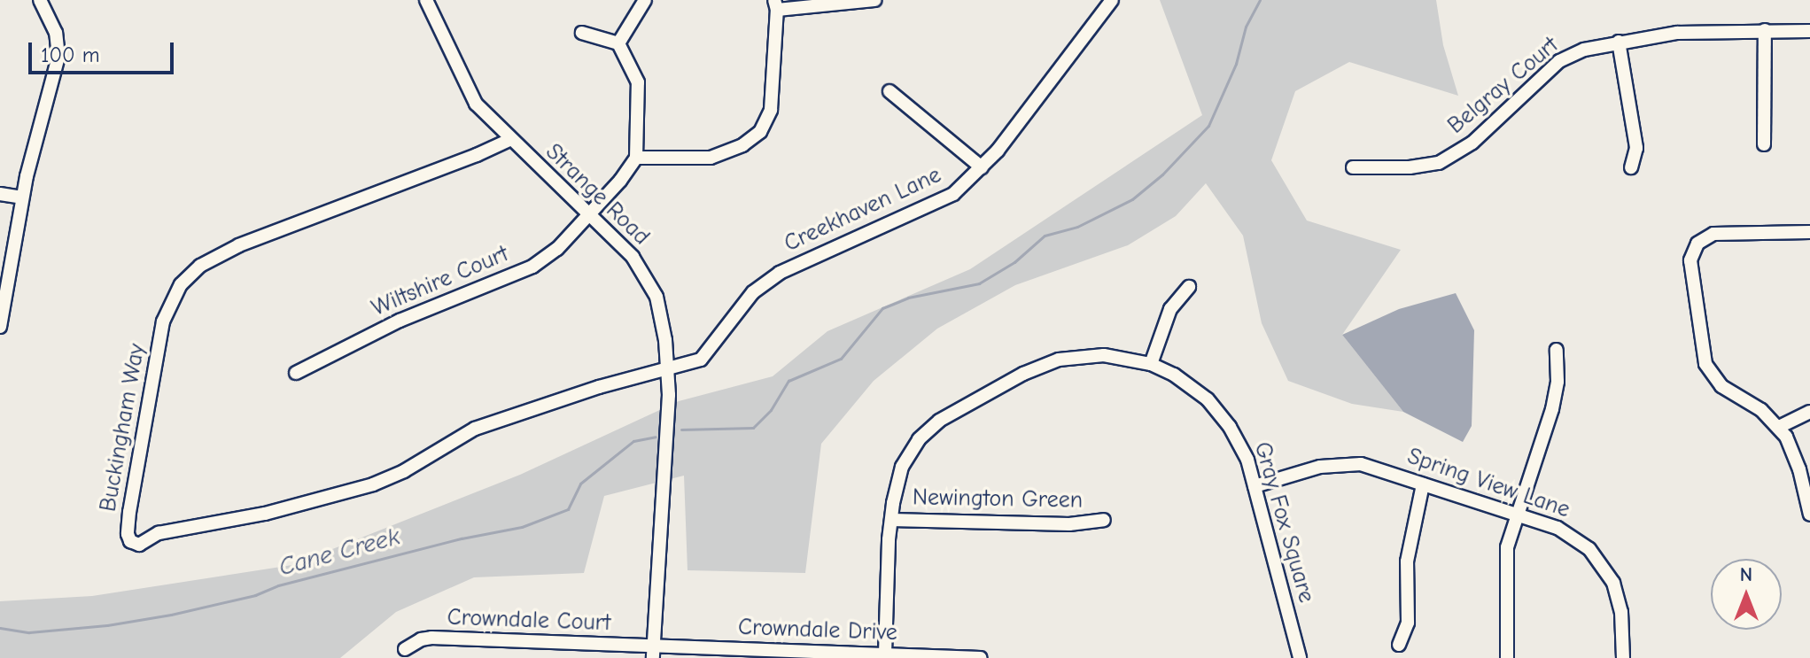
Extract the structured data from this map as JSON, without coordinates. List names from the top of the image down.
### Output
{
  "streets": {
    "street": [
      "Belgray Court",
      "Strange Road",
      "Creekhaven Lane",
      "Wiltshire Court",
      "Buckingham Way",
      "Spring View Lane",
      "Newington Green",
      "Gray Fox Square",
      "Crowndale Court",
      "Crowndale Drive"
    ]
  },
  "crossings": [
    ["Strange Road", "Creekhaven Lane"],
    ["Strange Road", "Wiltshire Court"],
    ["Strange Road", "Buckingham Way"],
    ["Strange Road", "Crowndale Court"],
    ["Strange Road", "Crowndale Drive"],
    ["Creekhaven Lane", "Buckingham Way"],
    ["Spring View Lane", "Gray Fox Square"],
    ["Newington Green", "Gray Fox Square"],
    ["Gray Fox Square", "Crowndale Drive"],
    ["Crowndale Court", "Crowndale Drive"]
  ],
  "water": ["Cane Creek"],
  "scale_bar": "100 m",
  "north": "top"
}
